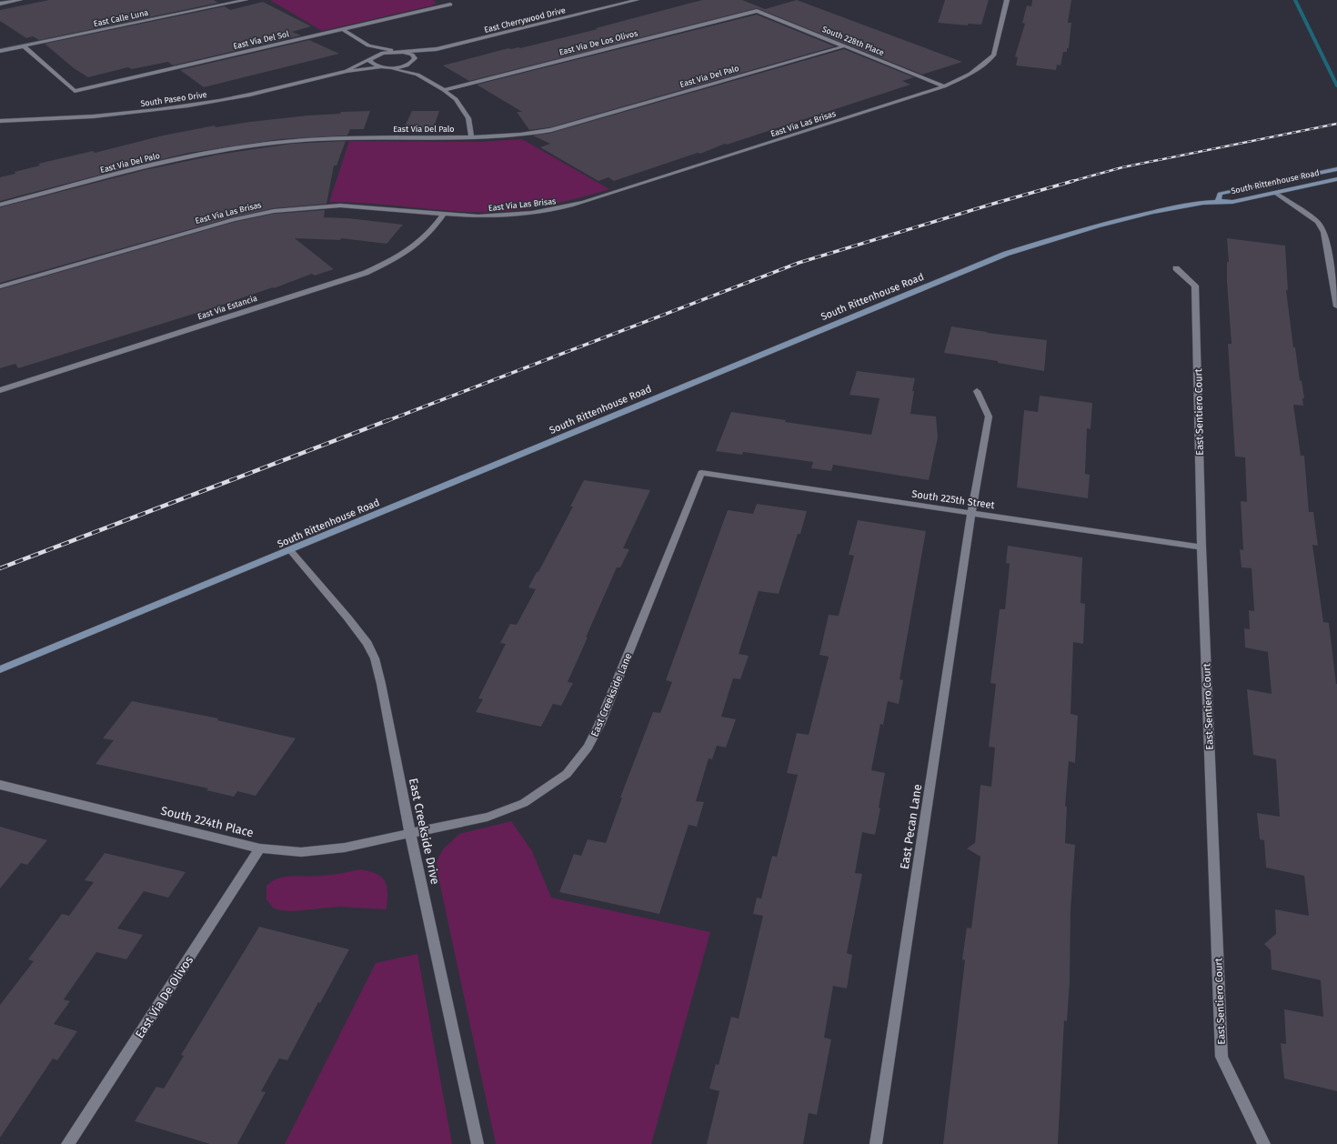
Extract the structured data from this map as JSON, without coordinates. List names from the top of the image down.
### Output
{
  "streets": {
    "main road": ["South Rittenhouse Road"],
    "street": [
      "East Calle Luna",
      "East Cherrywood Drive",
      "East Via Del Sol",
      "South 228th Place",
      "East Via De Los Olivos",
      "East Via Del Palo",
      "South Paseo Drive",
      "East Via Las Brisas",
      "East Via Estancia",
      "East Sentiero Court",
      "South 225th Street",
      "East Creekside Lane",
      "South 224th Place",
      "East Pecan Lane",
      "East Creekside Drive",
      "East Via De Olivos"
    ]
  },
  "crossings": [
    ["East Calle Luna", "East Via Del Sol"],
    ["South 228th Place", "East Via De Los Olivos"],
    ["South 228th Place", "East Via Del Palo"],
    ["South 228th Place", "East Via Las Brisas"],
    ["East Via Las Brisas", "East Via Estancia"],
    ["South Rittenhouse Road", "East Creekside Drive"],
    ["East Sentiero Court", "South 225th Street"],
    ["South 225th Street", "East Creekside Lane"],
    ["South 225th Street", "East Pecan Lane"],
    ["East Creekside Lane", "South 224th Place"],
    ["East Creekside Lane", "East Creekside Drive"],
    ["South 224th Place", "East Creekside Drive"],
    ["South 224th Place", "East Via De Olivos"]
  ]
}
